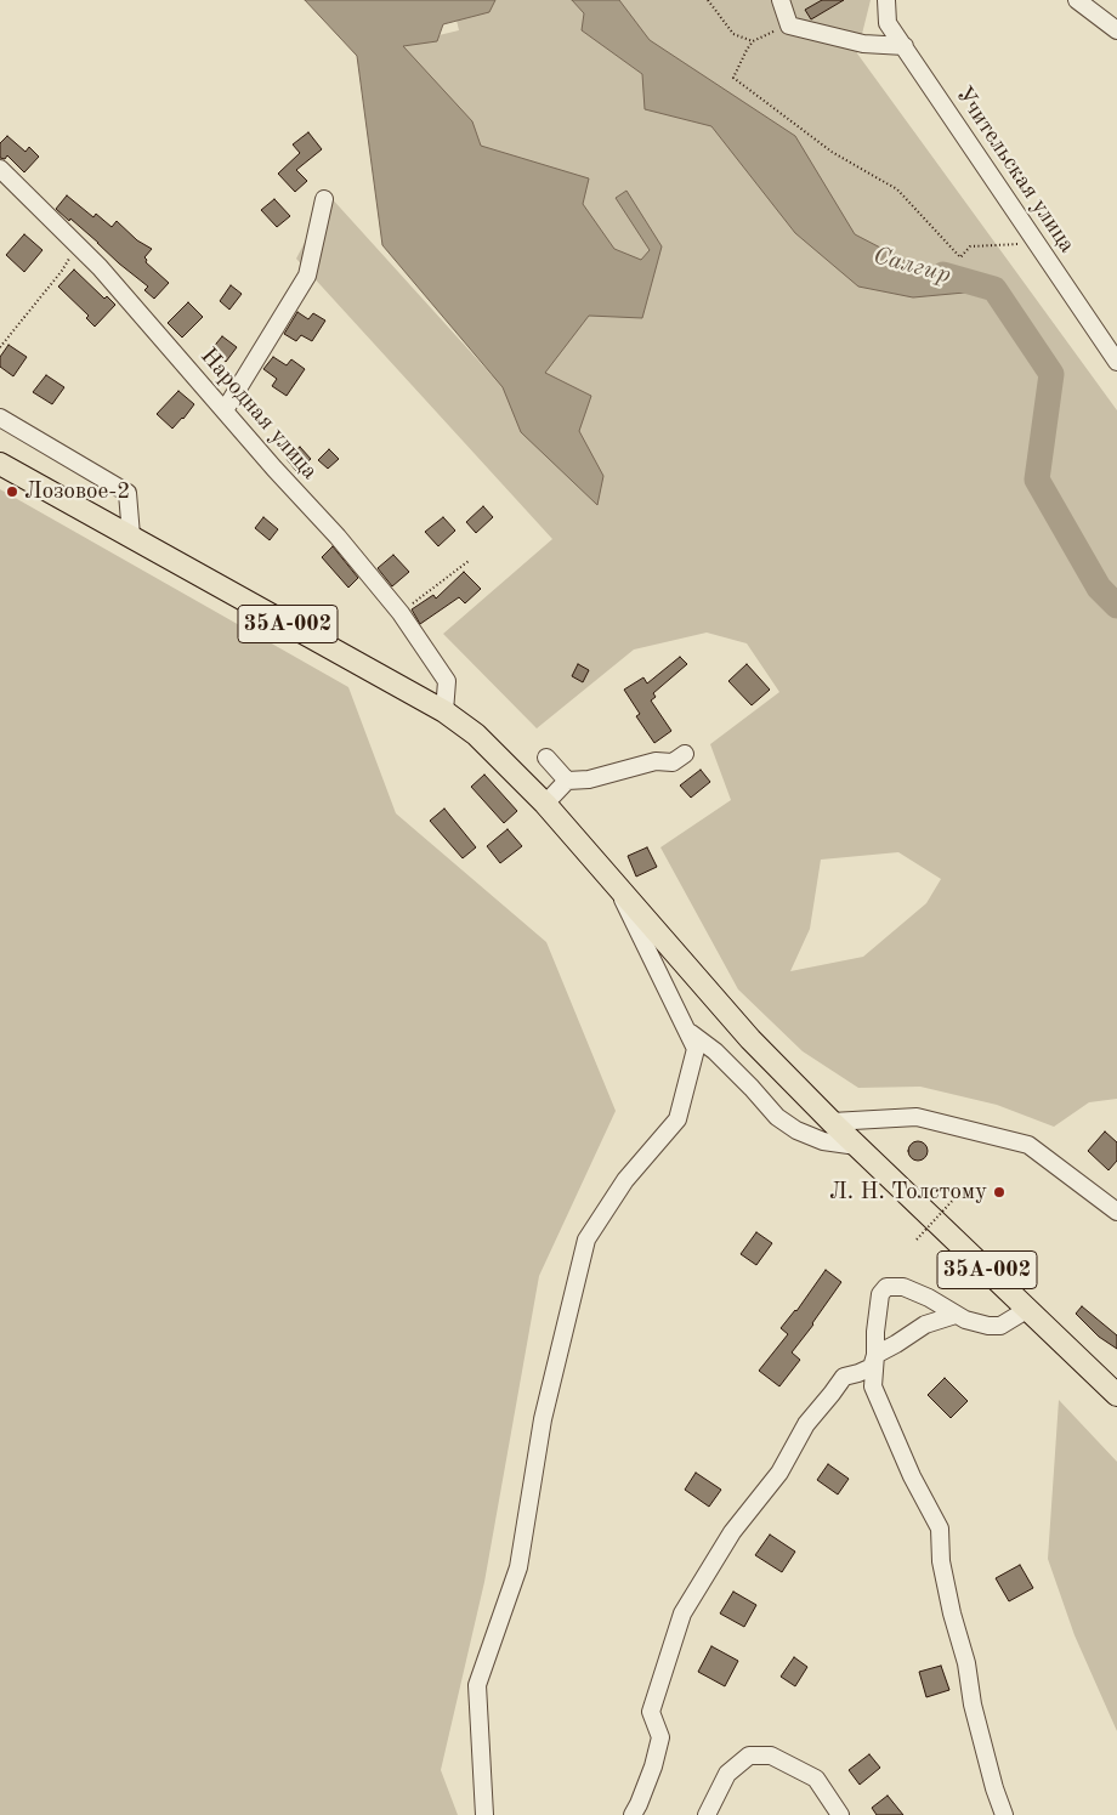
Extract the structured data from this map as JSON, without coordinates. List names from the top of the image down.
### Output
{
  "streets": {
    "main road": ["35А-002"],
    "street": ["Учительская улица", "Народная улица"]
  },
  "crossings": [
    ["Народная улица", "35А-002"]
  ],
  "water": ["Салгир"],
  "places": ["Лозовое-2", "Л. Н. Толстому"]
}
